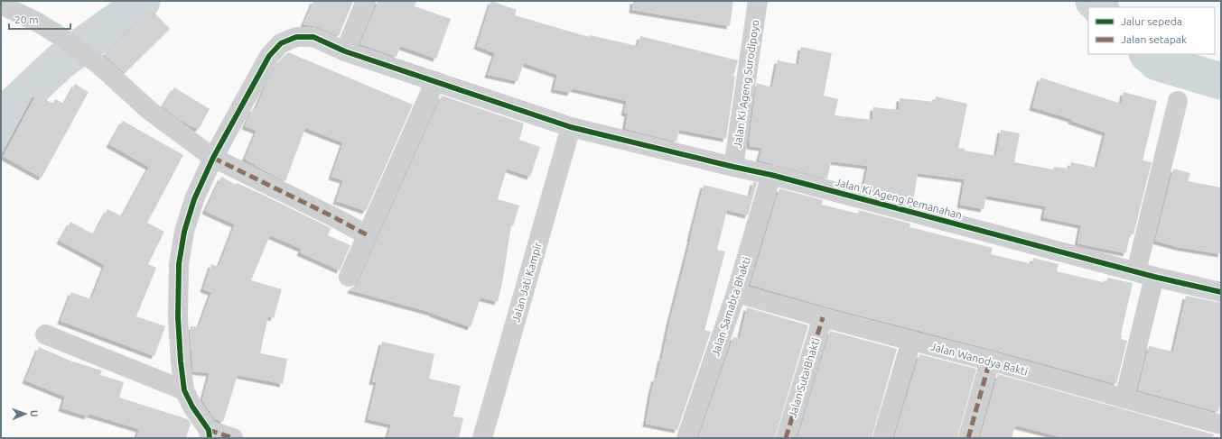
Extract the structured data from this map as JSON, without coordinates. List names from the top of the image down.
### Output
{
  "streets": {
    "street": [
      "Jalan Ki Ageng Surodipoyo",
      "Jalan Ki Ageng Pemanahan",
      "Jalan Jati Kampir",
      "Jalan Samabta Bhakti",
      "Jalan Wanodya Bakti",
      "Jalan Suta Bhakti"
    ]
  },
  "crossings": [
    ["Jalan Ki Ageng Surodipoyo", "Jalan Ki Ageng Pemanahan"],
    ["Jalan Ki Ageng Pemanahan", "Jalan Jati Kampir"],
    ["Jalan Ki Ageng Pemanahan", "Jalan Samabta Bhakti"],
    ["Jalan Samabta Bhakti", "Jalan Wanodya Bakti"],
    ["Jalan Wanodya Bakti", "Jalan Suta Bhakti"]
  ],
  "legend": ["Jalur sepeda", "Jalan setapak"],
  "scale_bar": "20 m",
  "north": "right"
}
